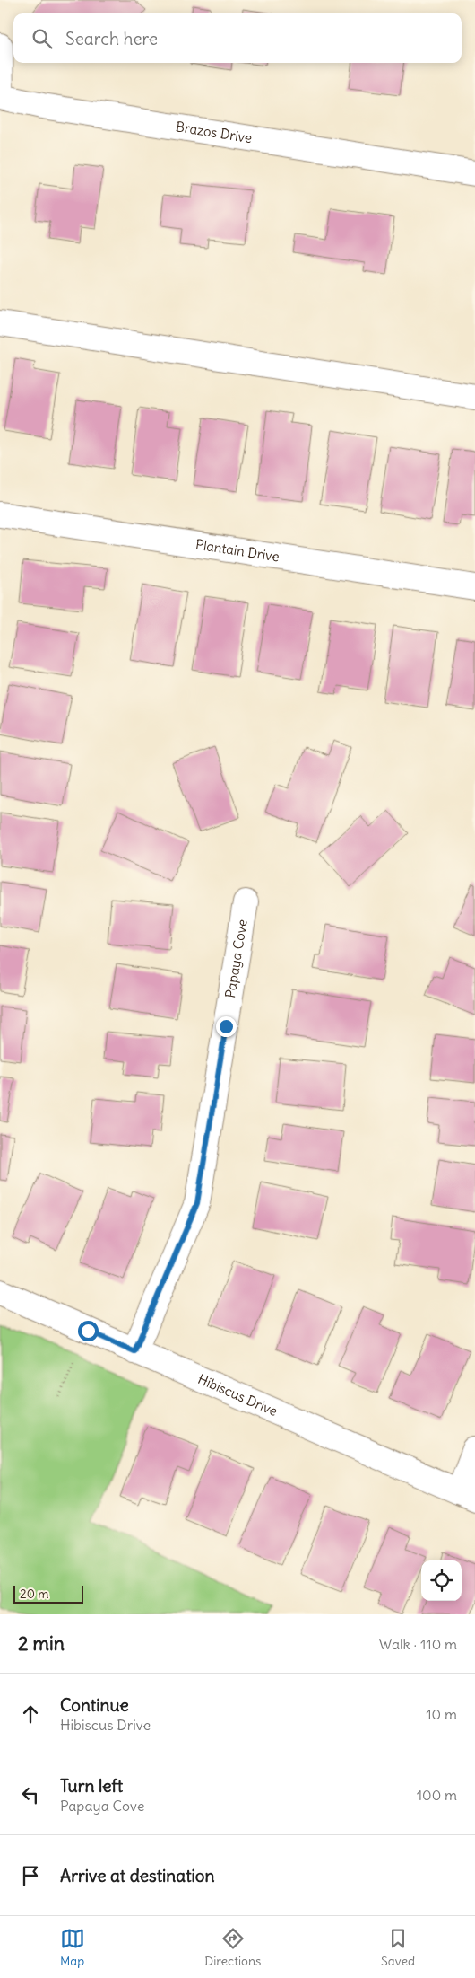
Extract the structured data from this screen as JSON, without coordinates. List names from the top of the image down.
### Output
{
  "streets": {
    "street": [
      "Brazos Drive",
      "Plantain Drive",
      "Papaya Cove",
      "Hibiscus Drive"
    ]
  },
  "crossings": [
    ["Papaya Cove", "Hibiscus Drive"]
  ],
  "scale_bar": "20 m",
  "page": {
    "search": "Search here",
    "scale": "20 m",
    "heading": ["2 min", "Walk · 110 m"],
    "list": [
      ["Continue", "Hibiscus Drive", "10 m"],
      ["Turn left", "Papaya Cove", "100 m"],
      "Arrive at destination"
    ],
    "nav": ["Map", "Directions", "Saved"]
  }
}
